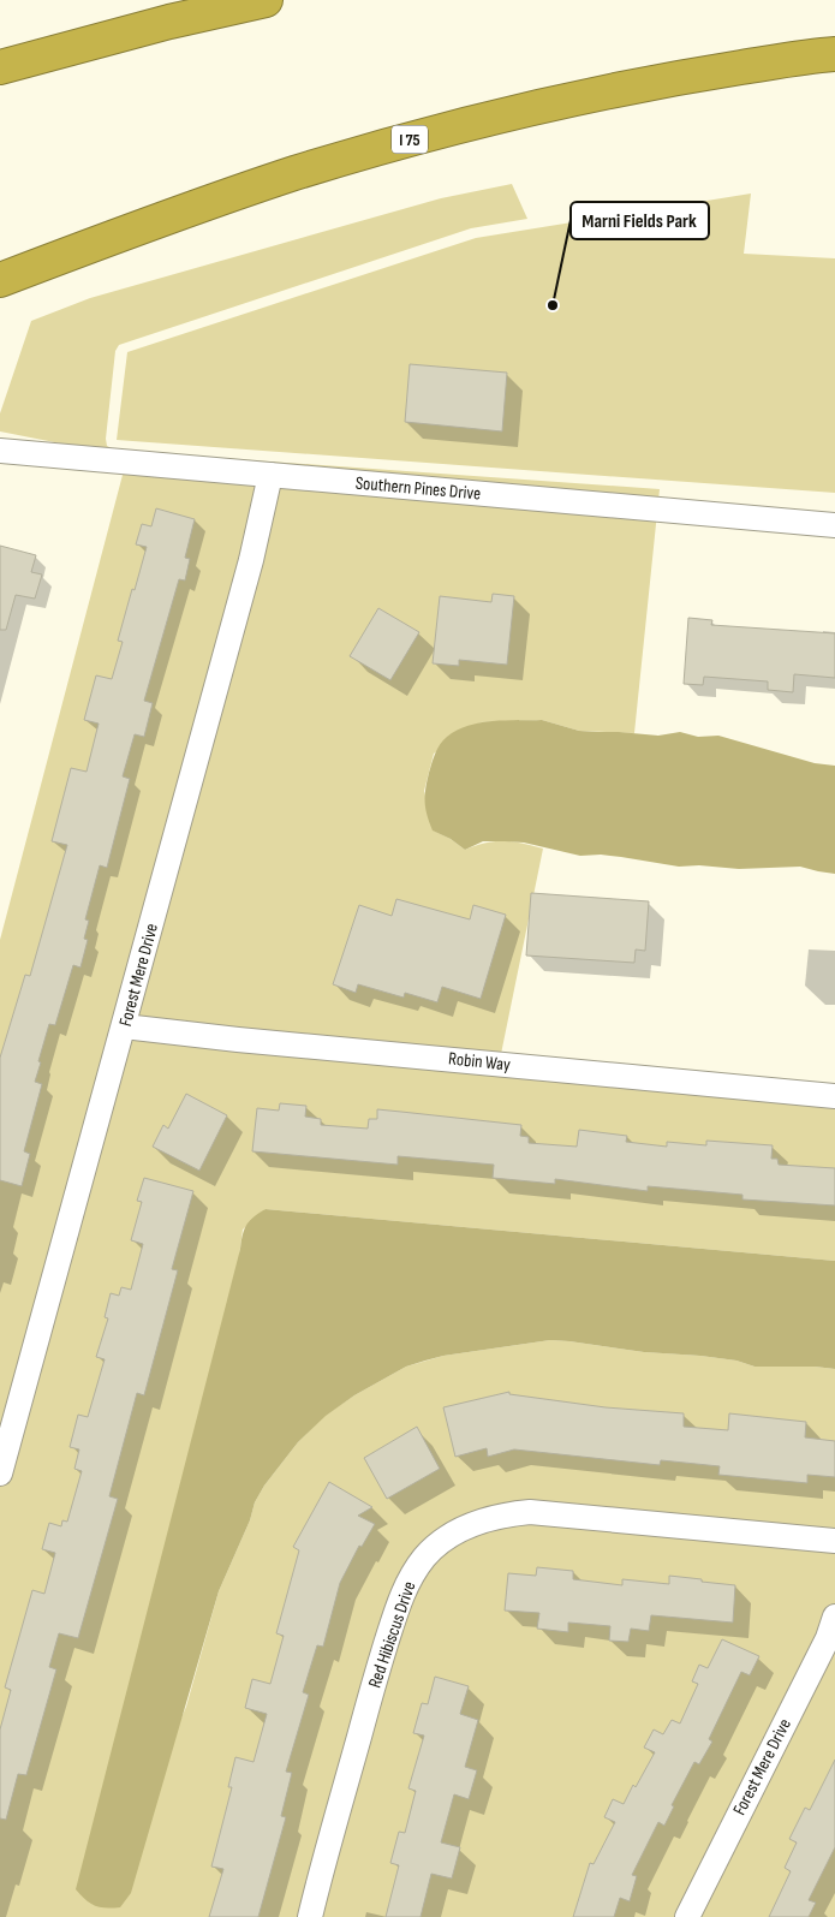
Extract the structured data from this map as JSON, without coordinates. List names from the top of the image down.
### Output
{
  "streets": {
    "highway": ["I 75"],
    "street": [
      "Southern Pines Drive",
      "Forest Mere Drive",
      "Robin Way",
      "Red Hibiscus Drive"
    ]
  },
  "crossings": [
    ["Southern Pines Drive", "Forest Mere Drive"],
    ["Forest Mere Drive", "Robin Way"]
  ],
  "places": ["Marni Fields Park"]
}
